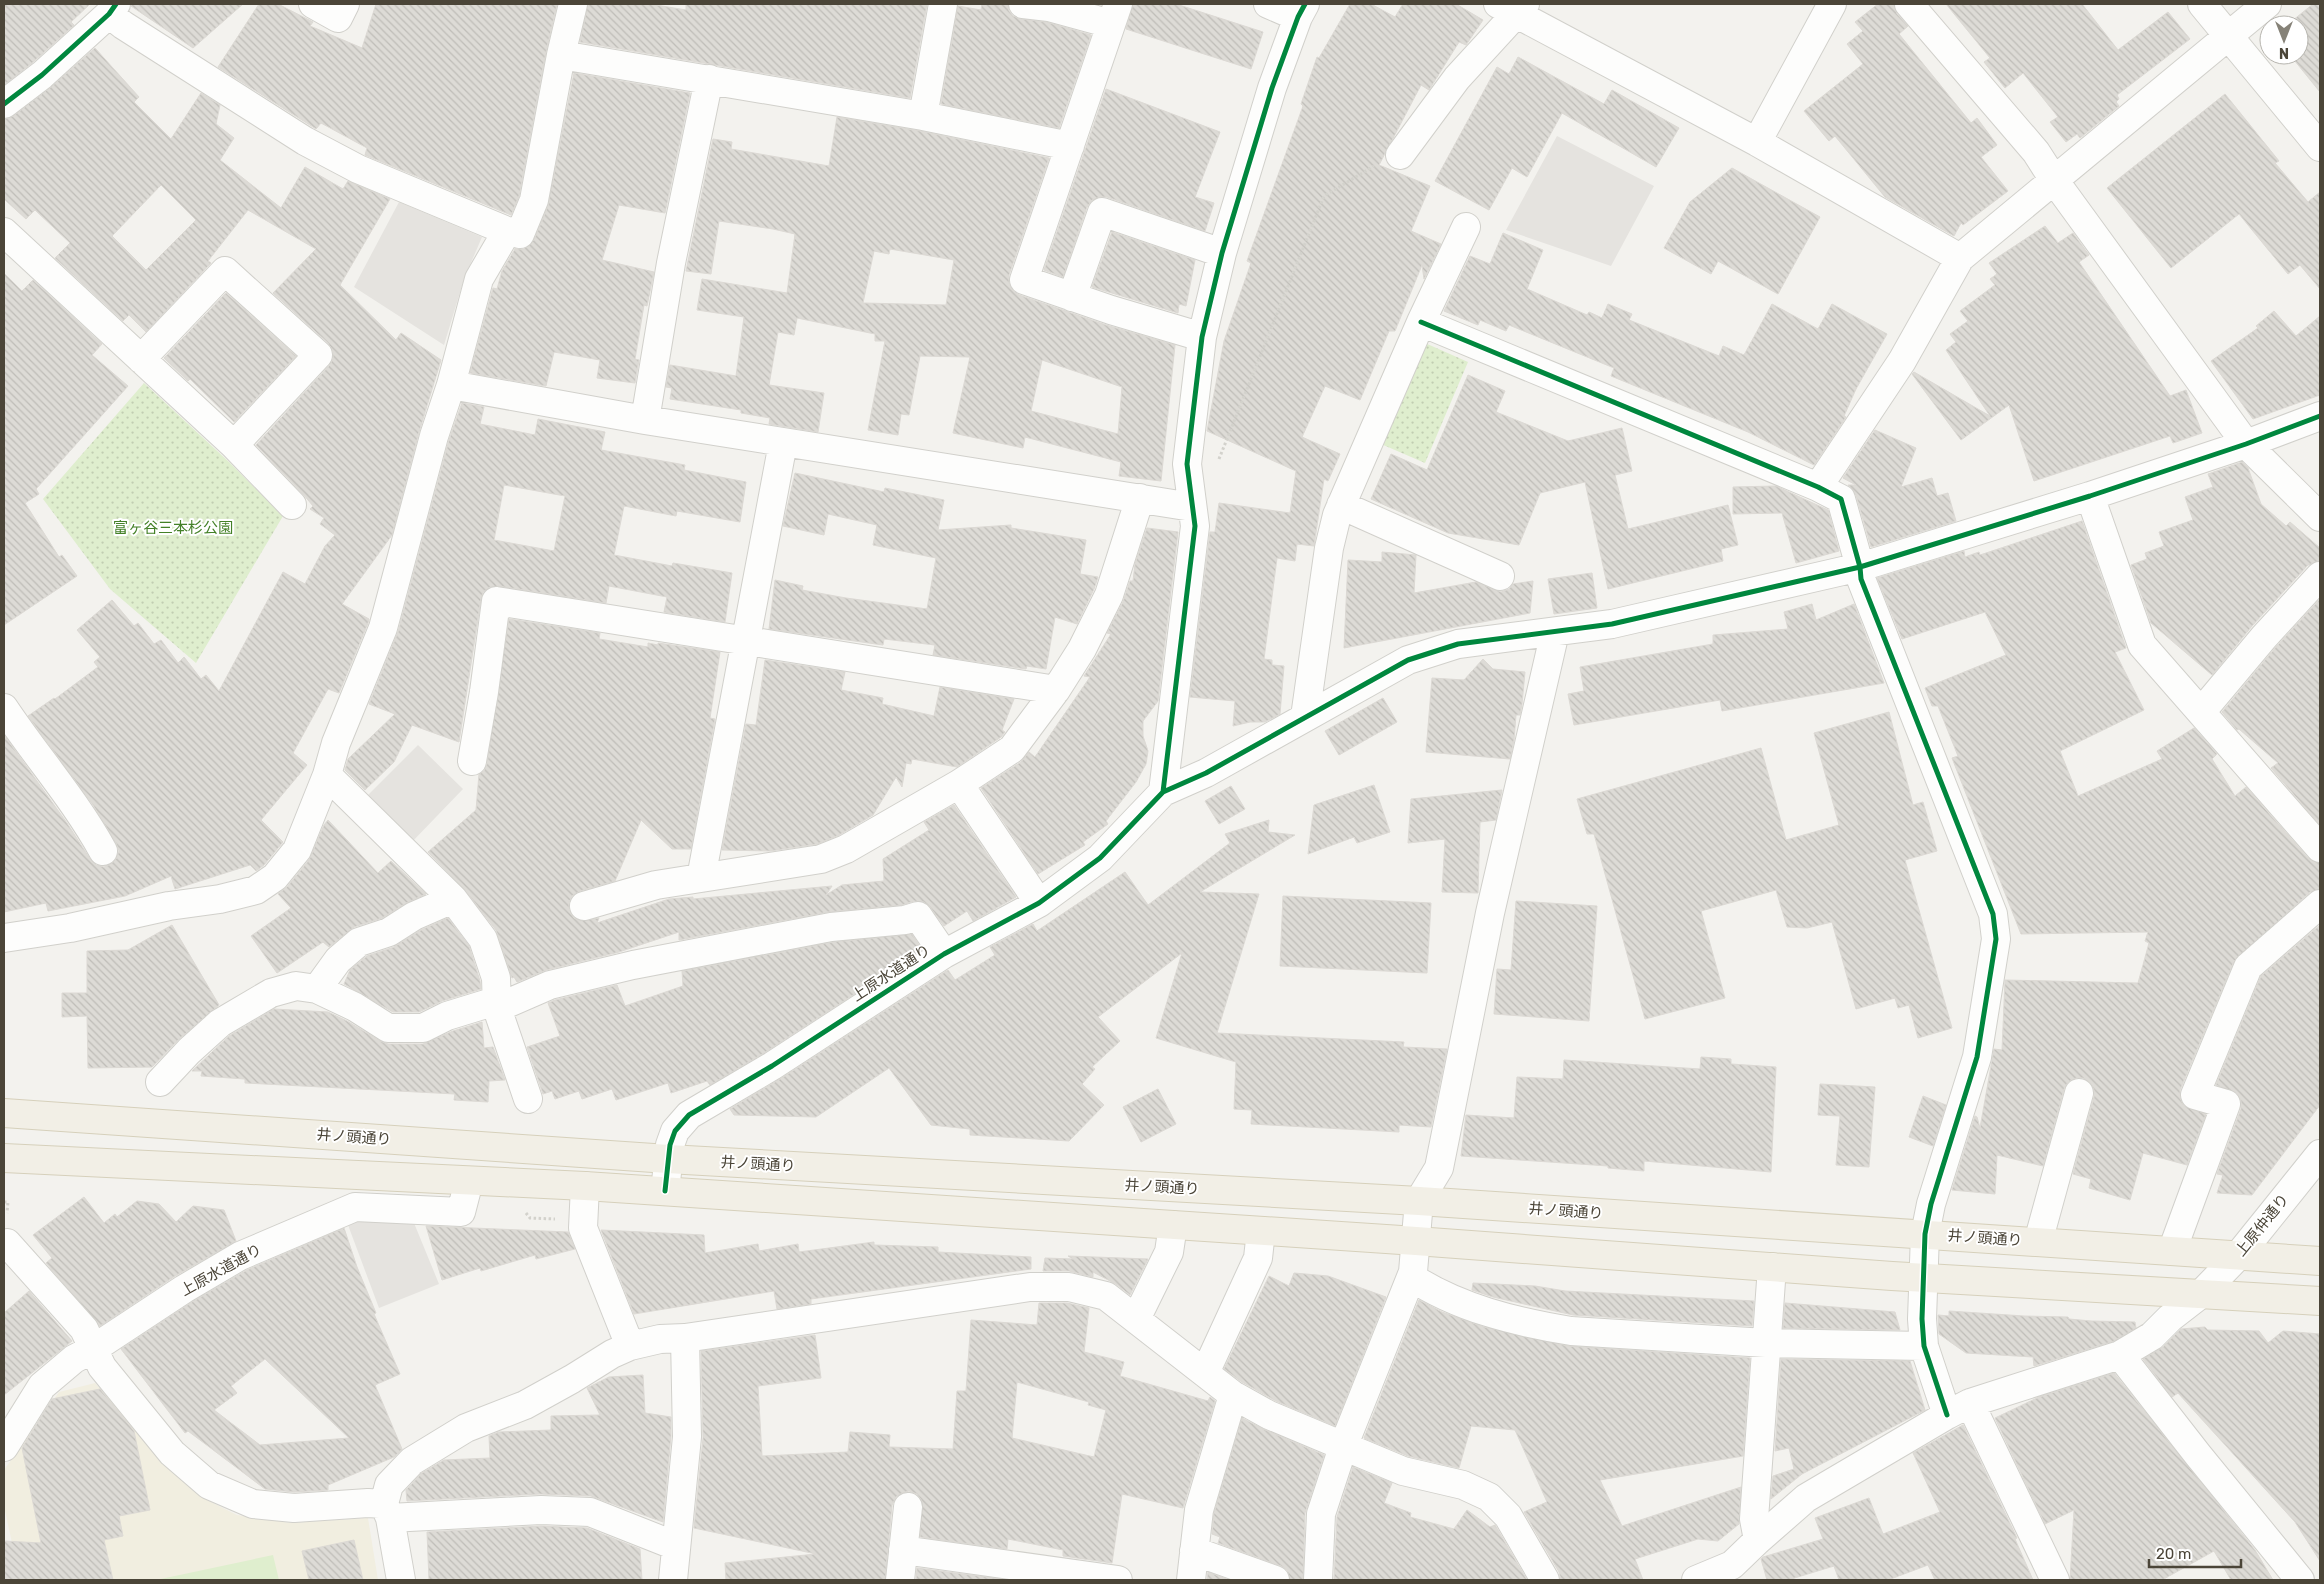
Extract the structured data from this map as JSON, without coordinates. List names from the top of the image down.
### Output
{
  "streets": {
    "main road": ["井ノ頭通り"],
    "street": ["上原水道通り", "上原仲通り"]
  },
  "crossings": [
    ["上原水道通り", "井ノ頭通り"],
    ["井ノ頭通り", "上原仲通り"]
  ],
  "parks": ["富ヶ谷三本杉公園"],
  "scale_bar": "20 m",
  "north": "bottom"
}
